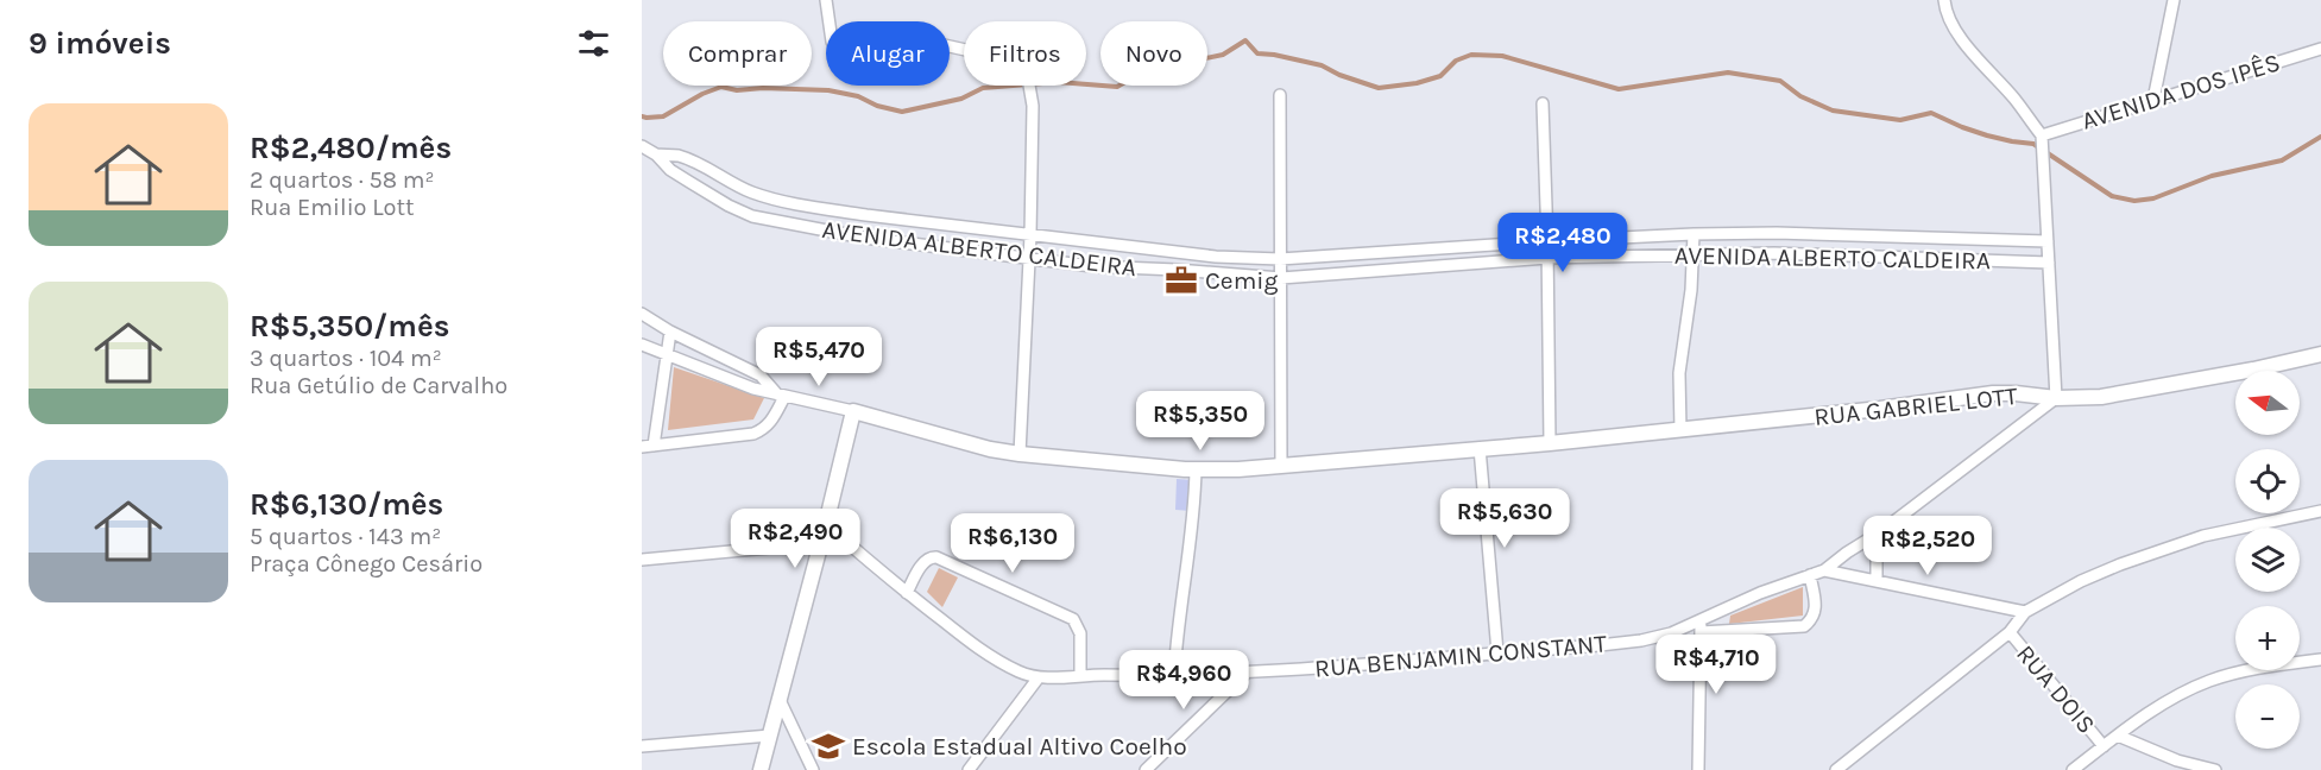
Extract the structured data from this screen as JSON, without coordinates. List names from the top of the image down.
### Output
{
  "streets": {
    "street": [
      "AVENIDA DOS IPÊS",
      "AVENIDA ALBERTO CALDEIRA",
      "RUA GABRIEL LOTT",
      "RUA BENJAMIN CONSTANT",
      "RUA DOIS"
    ]
  },
  "crossings": [
    ["RUA GABRIEL LOTT", "RUA BENJAMIN CONSTANT"]
  ],
  "places": {
    "office": ["Cemig"],
    "school or university": ["Escola Estadual Altivo Coelho"]
  },
  "north": "left",
  "page": {
    "heading": "9 imóveis",
    "chip": [
      "Comprar",
      "Alugar",
      "Filtros",
      "Novo"
    ],
    "list": [
      {
        "name": "R$2,480/mês",
        "note": "2 quartos · 58 m² · Rua Emilio Lott"
      },
      {
        "name": "R$5,350/mês",
        "note": "3 quartos · 104 m² · Rua Getúlio de Carvalho"
      },
      {
        "name": "R$6,130/mês",
        "note": "5 quartos · 143 m² · Praça Cônego Cesário"
      }
    ],
    "price": [
      "R$2,480",
      "R$5,470",
      "R$5,350",
      "R$5,630",
      "R$2,490",
      "R$6,130",
      "R$2,520",
      "R$4,710",
      "R$4,960"
    ],
    "map_buttons": ["+", "−"]
  }
}
